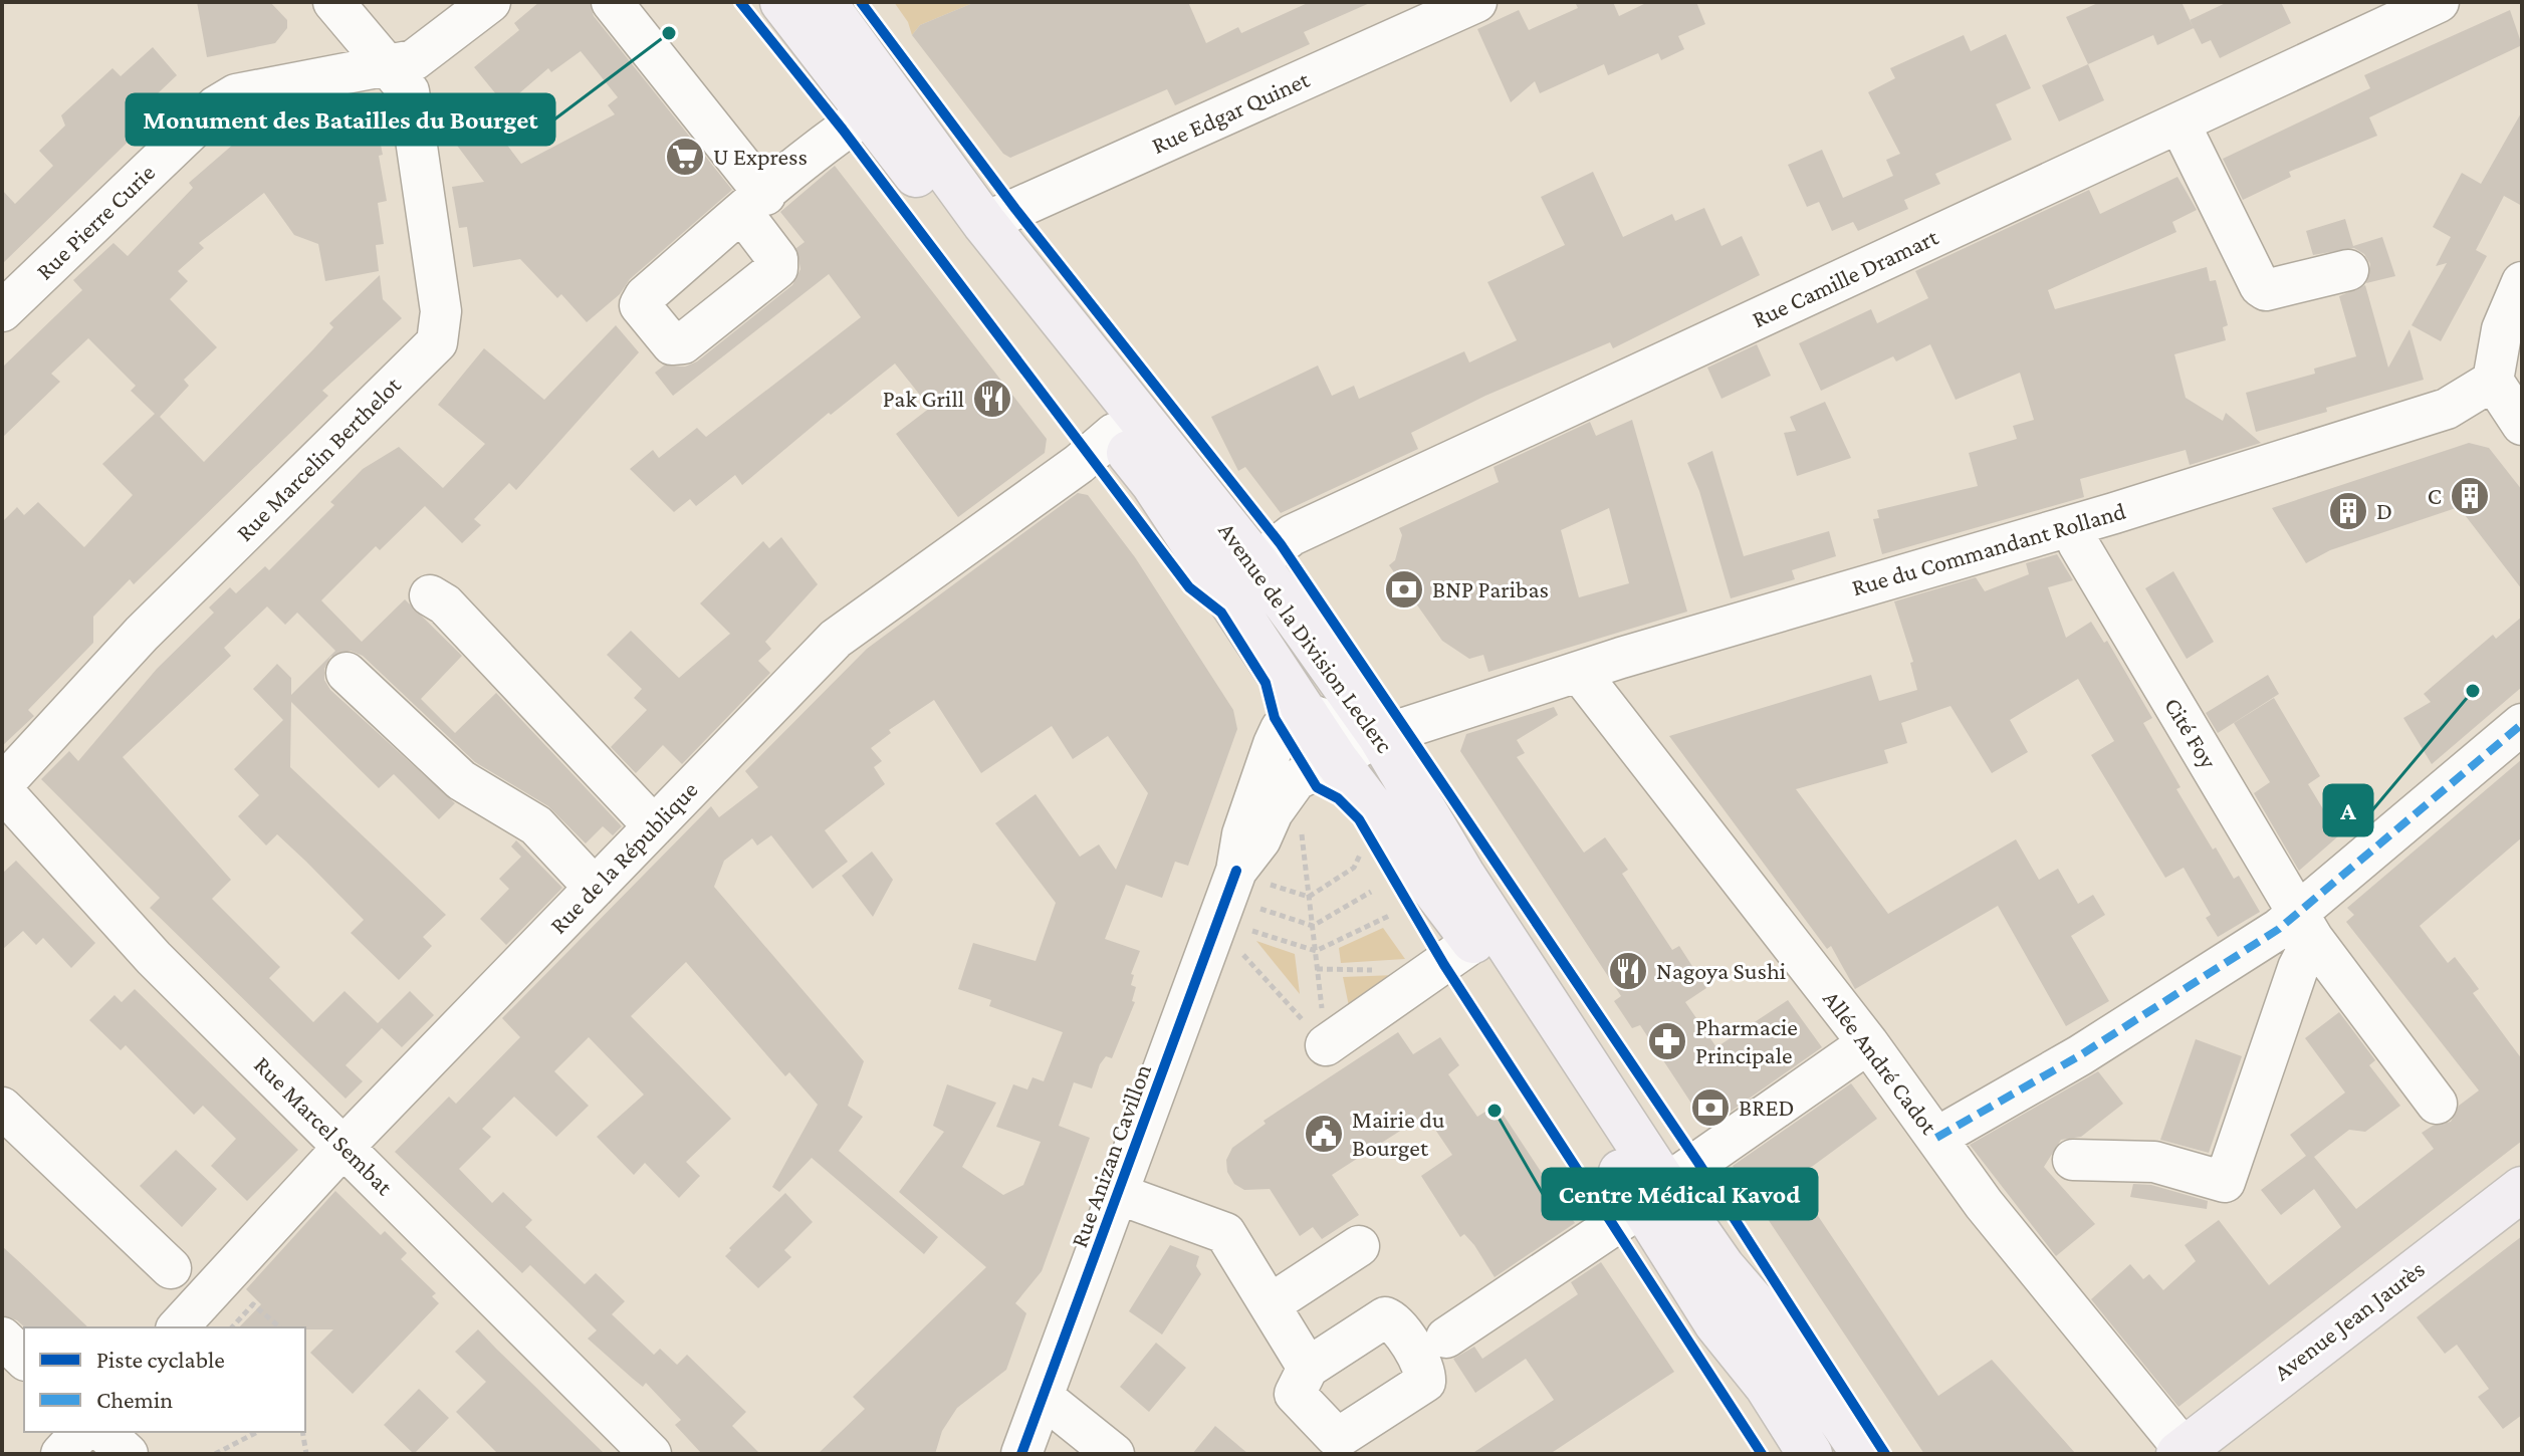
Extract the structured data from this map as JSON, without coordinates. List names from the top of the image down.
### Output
{
  "streets": {
    "main road": ["Avenue de la Division Leclerc", "Avenue Jean Jaurès"],
    "street": [
      "Rue Edgar Quinet",
      "Rue Pierre Curie",
      "Rue Camille Dramart",
      "Rue Marcelin Berthelot",
      "Rue du Commandant Rolland",
      "Cité Foy",
      "Rue de la République",
      "Allée André Cadot",
      "Rue Marcel Sembat",
      "Rue Anizan Cavillon"
    ]
  },
  "crossings": [
    ["Rue Edgar Quinet", "Avenue de la Division Leclerc"],
    ["Rue Pierre Curie", "Rue Marcelin Berthelot"],
    ["Rue Camille Dramart", "Avenue de la Division Leclerc"],
    ["Rue Marcelin Berthelot", "Rue Marcel Sembat"],
    ["Rue du Commandant Rolland", "Avenue de la Division Leclerc"],
    ["Rue du Commandant Rolland", "Cité Foy"],
    ["Rue du Commandant Rolland", "Allée André Cadot"],
    ["Rue du Commandant Rolland", "Rue Anizan Cavillon"],
    ["Avenue de la Division Leclerc", "Rue de la République"],
    ["Avenue de la Division Leclerc", "Rue Anizan Cavillon"],
    ["Rue de la République", "Rue Marcel Sembat"],
    ["Allée André Cadot", "Avenue Jean Jaurès"]
  ],
  "places": {
    "other": ["Monument des Batailles du Bourget", "A", "Centre Médical Kavod"],
    "supermarket": ["U Express"],
    "restaurant": ["Pak Grill", "Nagoya Sushi"],
    "building": ["C", "D"],
    "bank": ["BNP Paribas", "BRED"],
    "pharmacy": ["Pharmacie Principale"],
    "public building": ["Mairie du Bourget"]
  },
  "legend": ["Piste cyclable", "Chemin"]
}
